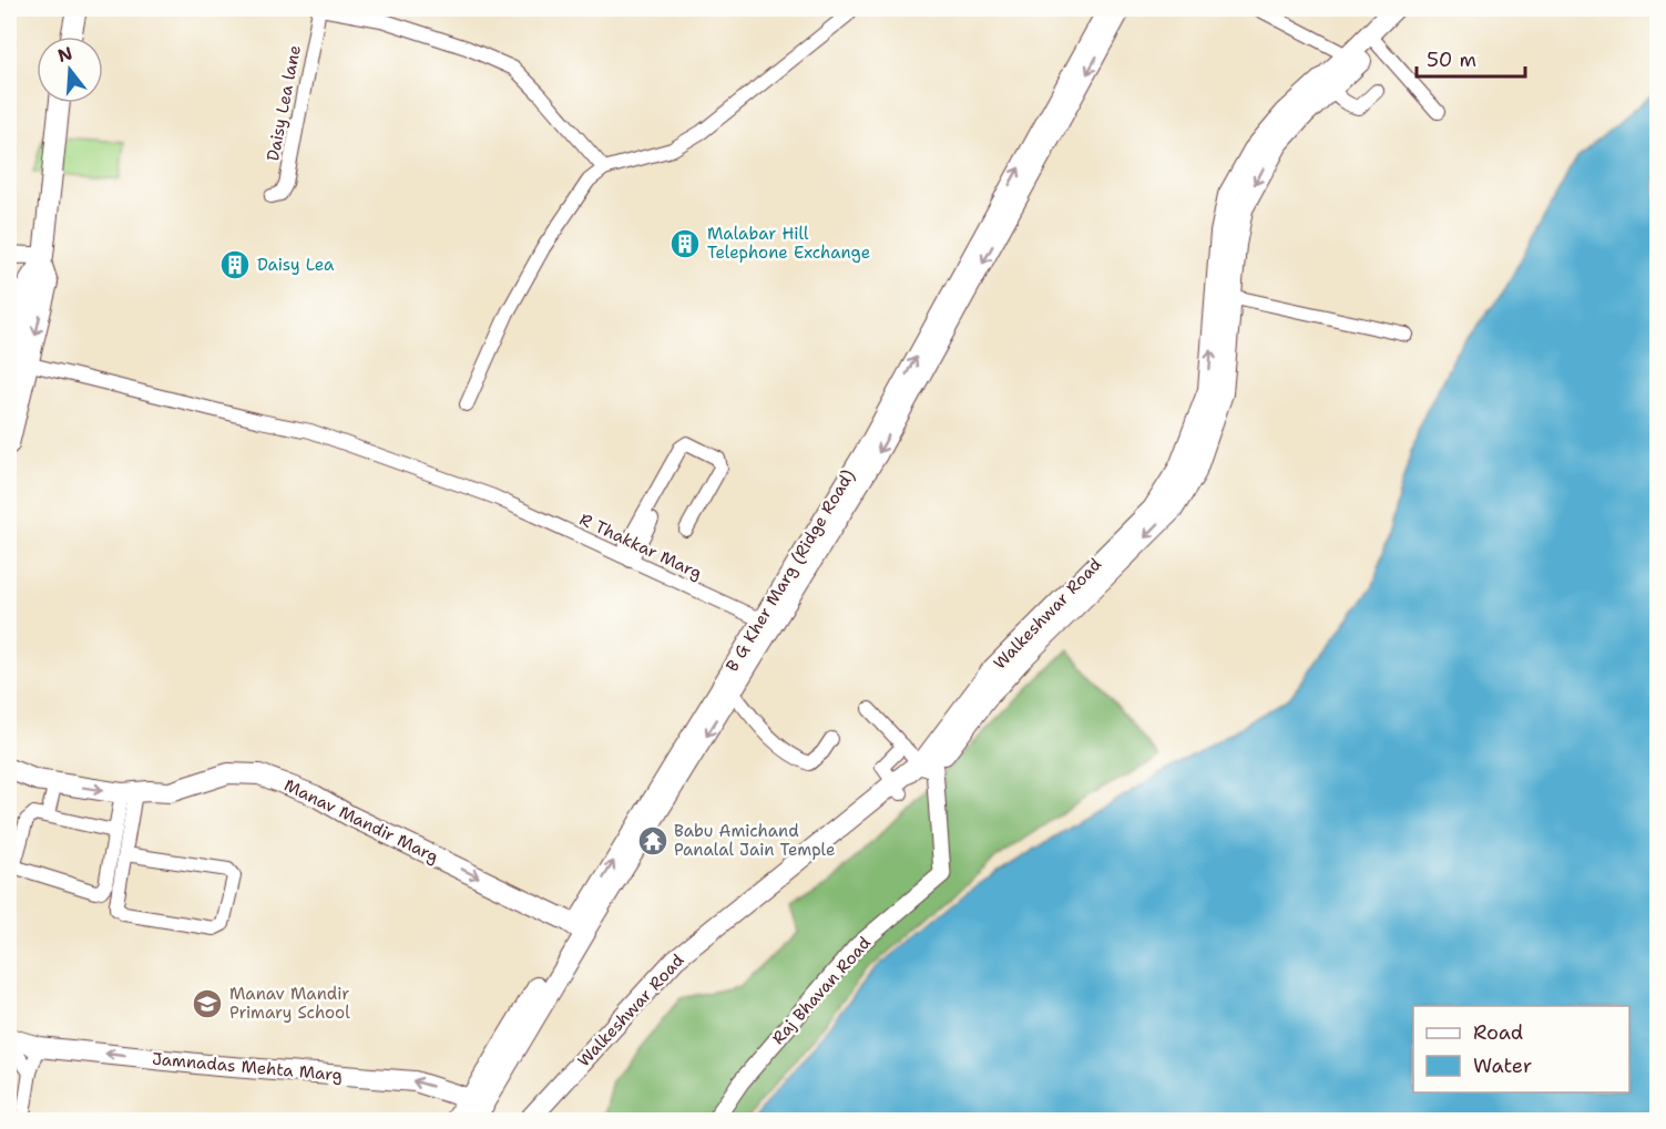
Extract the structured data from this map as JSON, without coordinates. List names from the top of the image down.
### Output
{
  "streets": {
    "main road": [
      "B G Kher Marg (Ridge Road)",
      "Walkeshwar Road",
      "Manav Mandir Marg",
      "Jamnadas Mehta Marg"
    ],
    "street": ["Daisy Lea lane", "R Thakkar Marg", "Raj Bhavan Road"]
  },
  "crossings": [
    ["R Thakkar Marg", "B G Kher Marg (Ridge Road)"],
    ["B G Kher Marg (Ridge Road)", "Manav Mandir Marg"],
    ["B G Kher Marg (Ridge Road)", "Jamnadas Mehta Marg"],
    ["Walkeshwar Road", "Raj Bhavan Road"]
  ],
  "one_way": ["Manav Mandir Marg", "Jamnadas Mehta Marg"],
  "places": {
    "building": ["Malabar Hill Telephone Exchange", "Daisy Lea"],
    "temple": ["Babu Amichand Panalal Jain Temple"],
    "school or university": ["Manav Mandir Primary School"]
  },
  "legend": ["Road", "Water"],
  "scale_bar": "50 m",
  "north": "top"
}
